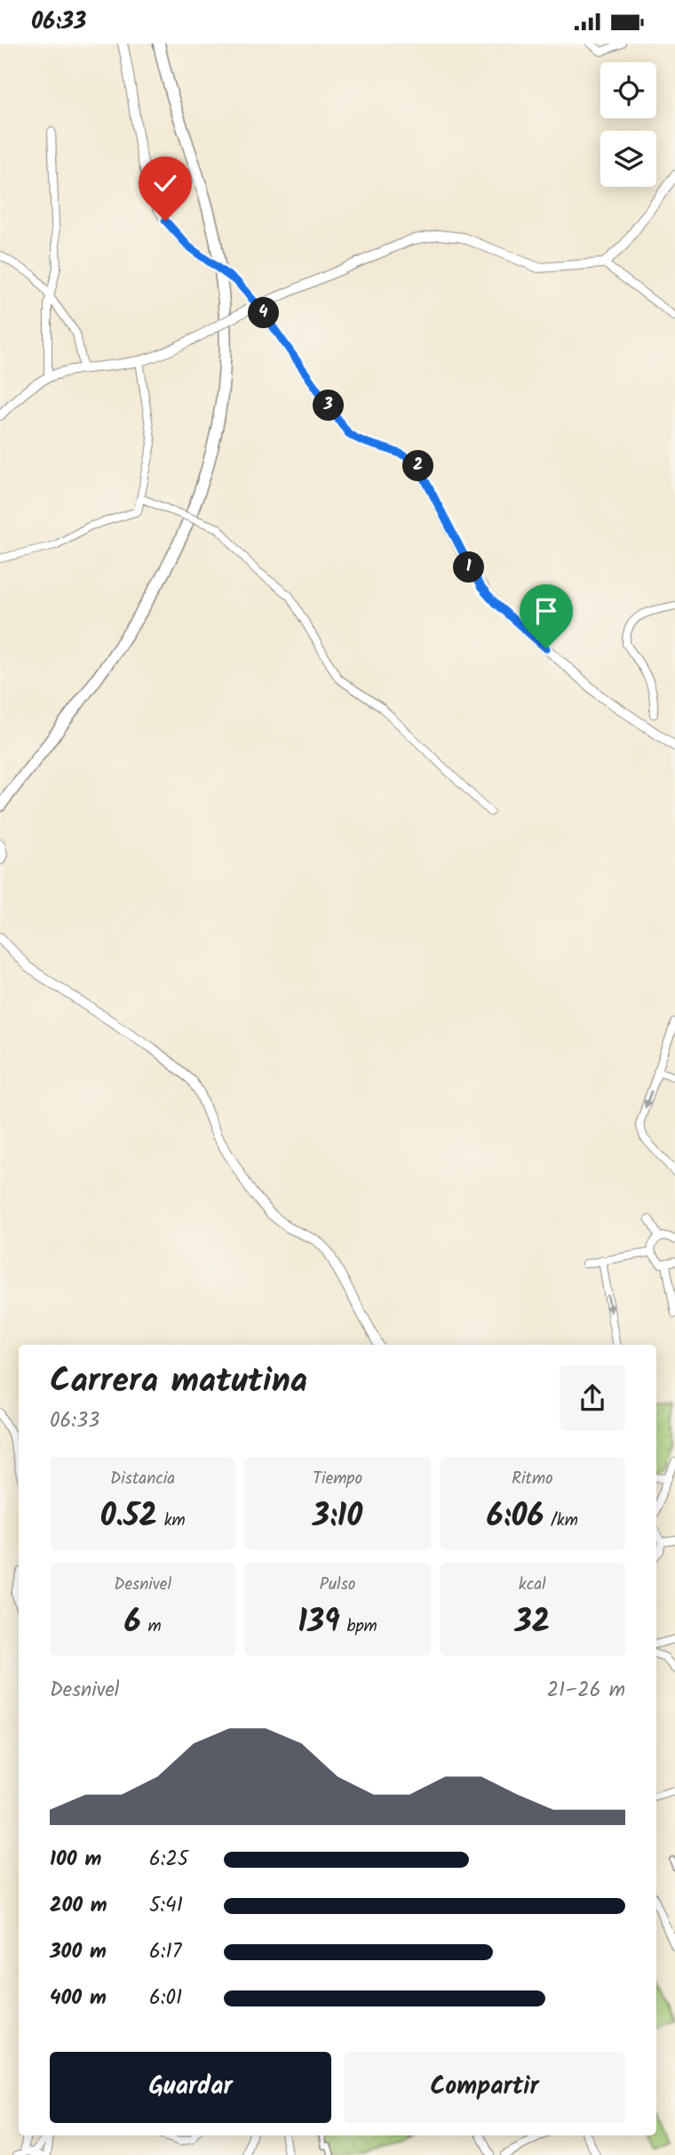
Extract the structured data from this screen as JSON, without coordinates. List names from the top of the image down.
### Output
{
  "page": {
    "status": "06:33",
    "pins": [
      "4",
      "3",
      "2",
      "1"
    ],
    "heading": ["Carrera matutina", "06:33"],
    "stats": [
      ["Distancia", "0.52 km"],
      ["Tiempo", "3:10"],
      ["Ritmo", "6:06 /km"],
      ["Desnivel", "6 m"],
      ["Pulso", "139 bpm"],
      ["kcal", "32"]
    ],
    "chart": ["Desnivel", "21–26 m"],
    "list": [
      {
        "name": "100 m",
        "note": "6:25"
      },
      {
        "name": "200 m",
        "note": "5:41"
      },
      {
        "name": "300 m",
        "note": "6:17"
      },
      {
        "name": "400 m",
        "note": "6:01"
      }
    ],
    "buttons": ["Guardar", "Compartir"]
  }
}
